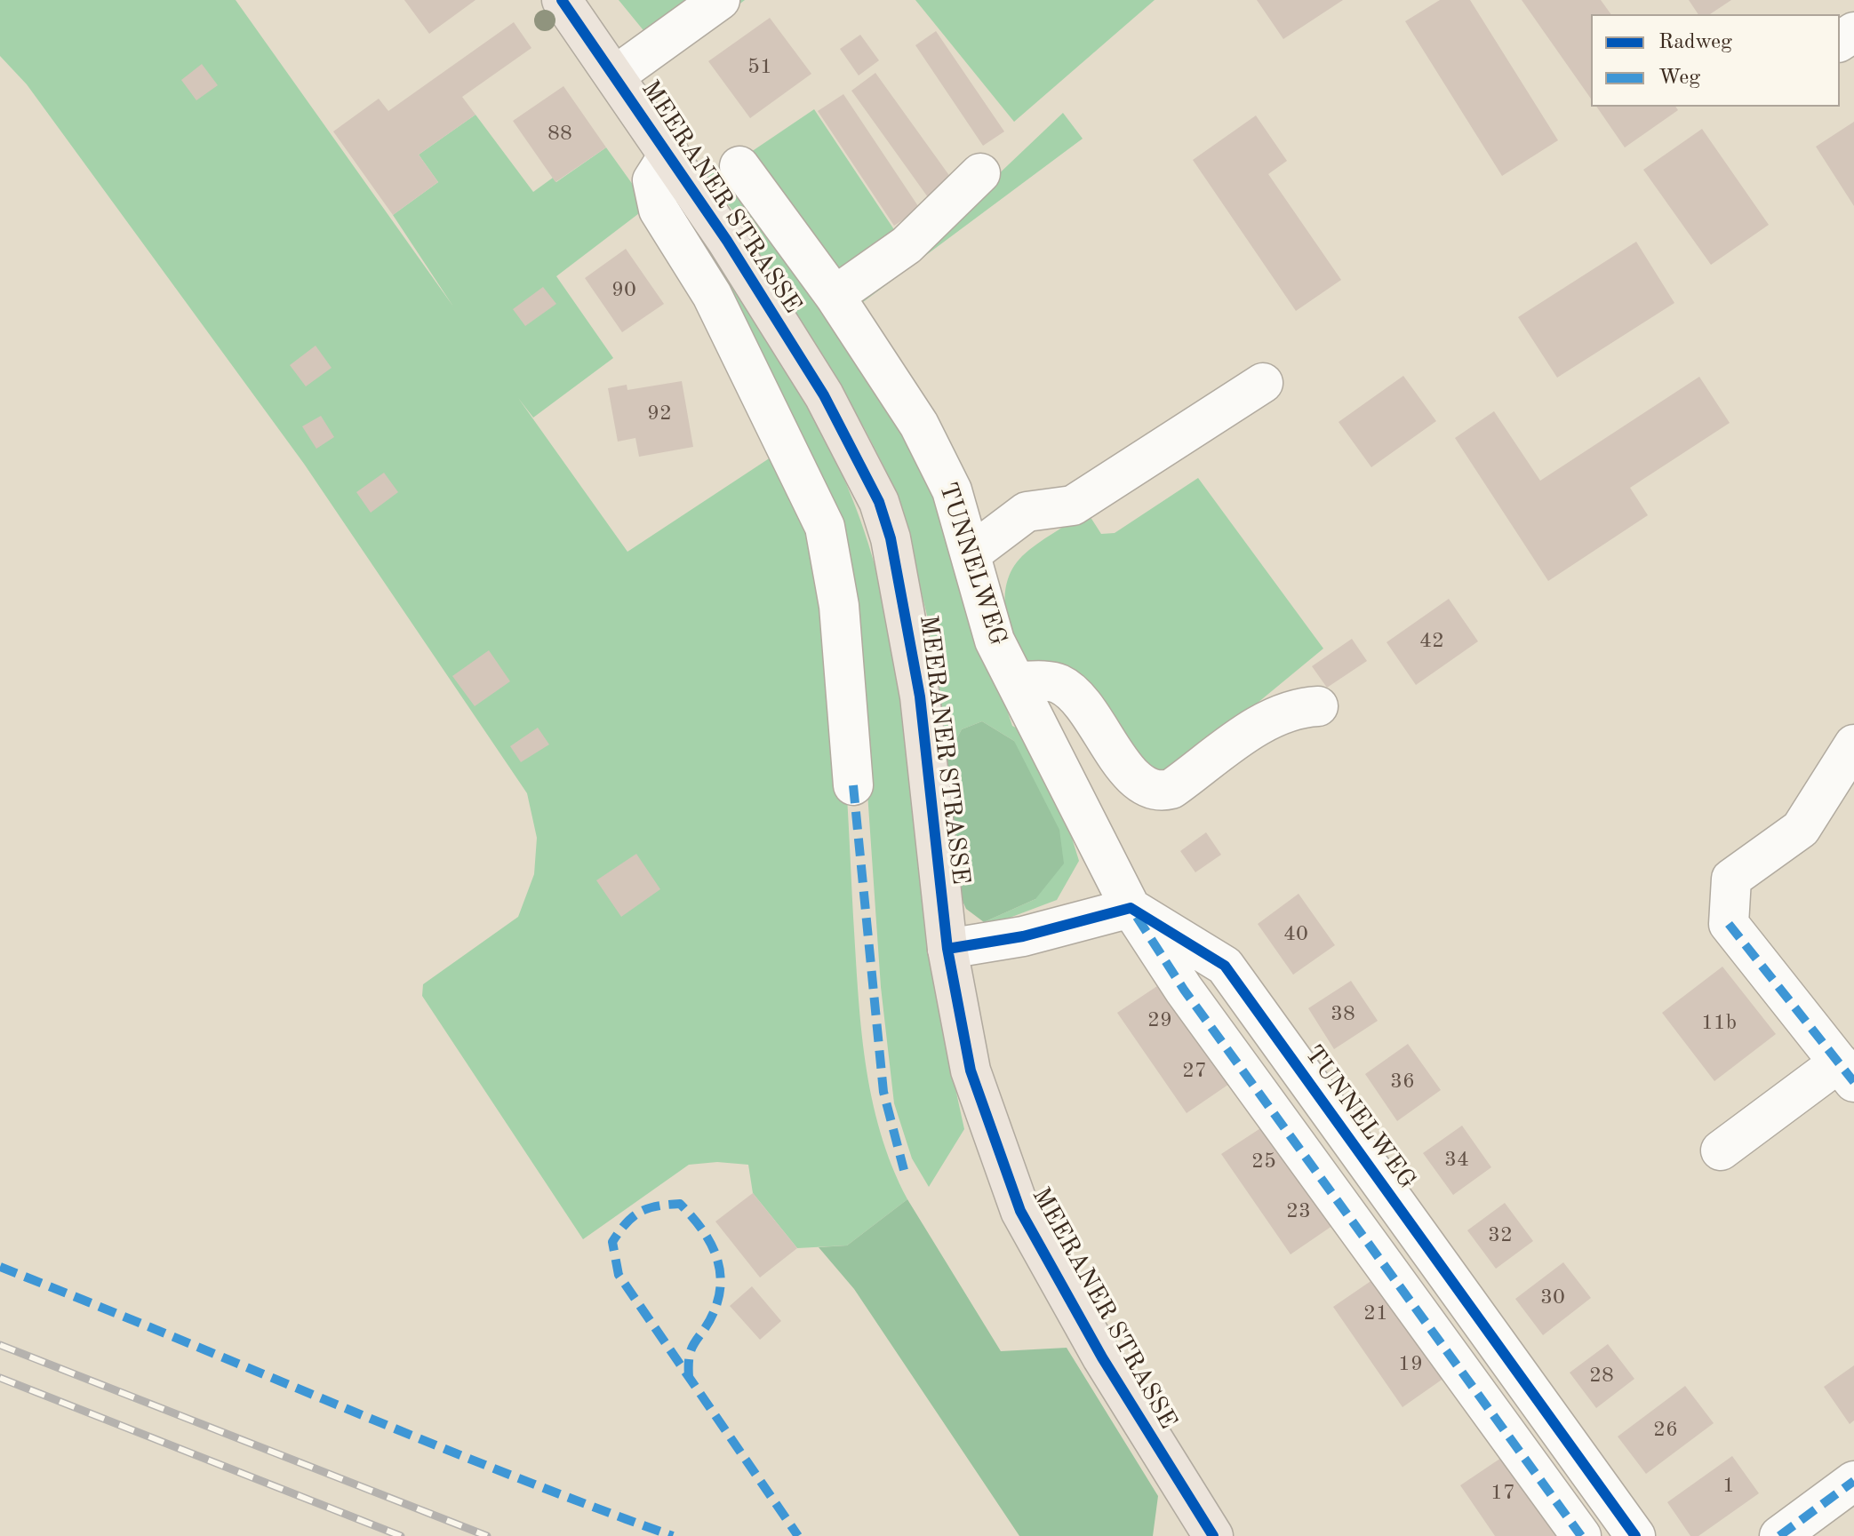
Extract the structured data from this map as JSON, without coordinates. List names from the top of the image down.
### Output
{
  "streets": {
    "main road": ["MEERANER STRASSE"],
    "street": ["TUNNELWEG"]
  },
  "house_numbers": [
    "51",
    "88",
    "90",
    "92",
    "42",
    "40",
    "38",
    "29",
    "11b",
    "27",
    "36",
    "34",
    "25",
    "23",
    "32",
    "30",
    "21",
    "19",
    "28",
    "26",
    "1",
    "17"
  ],
  "legend": ["Radweg", "Weg"]
}
